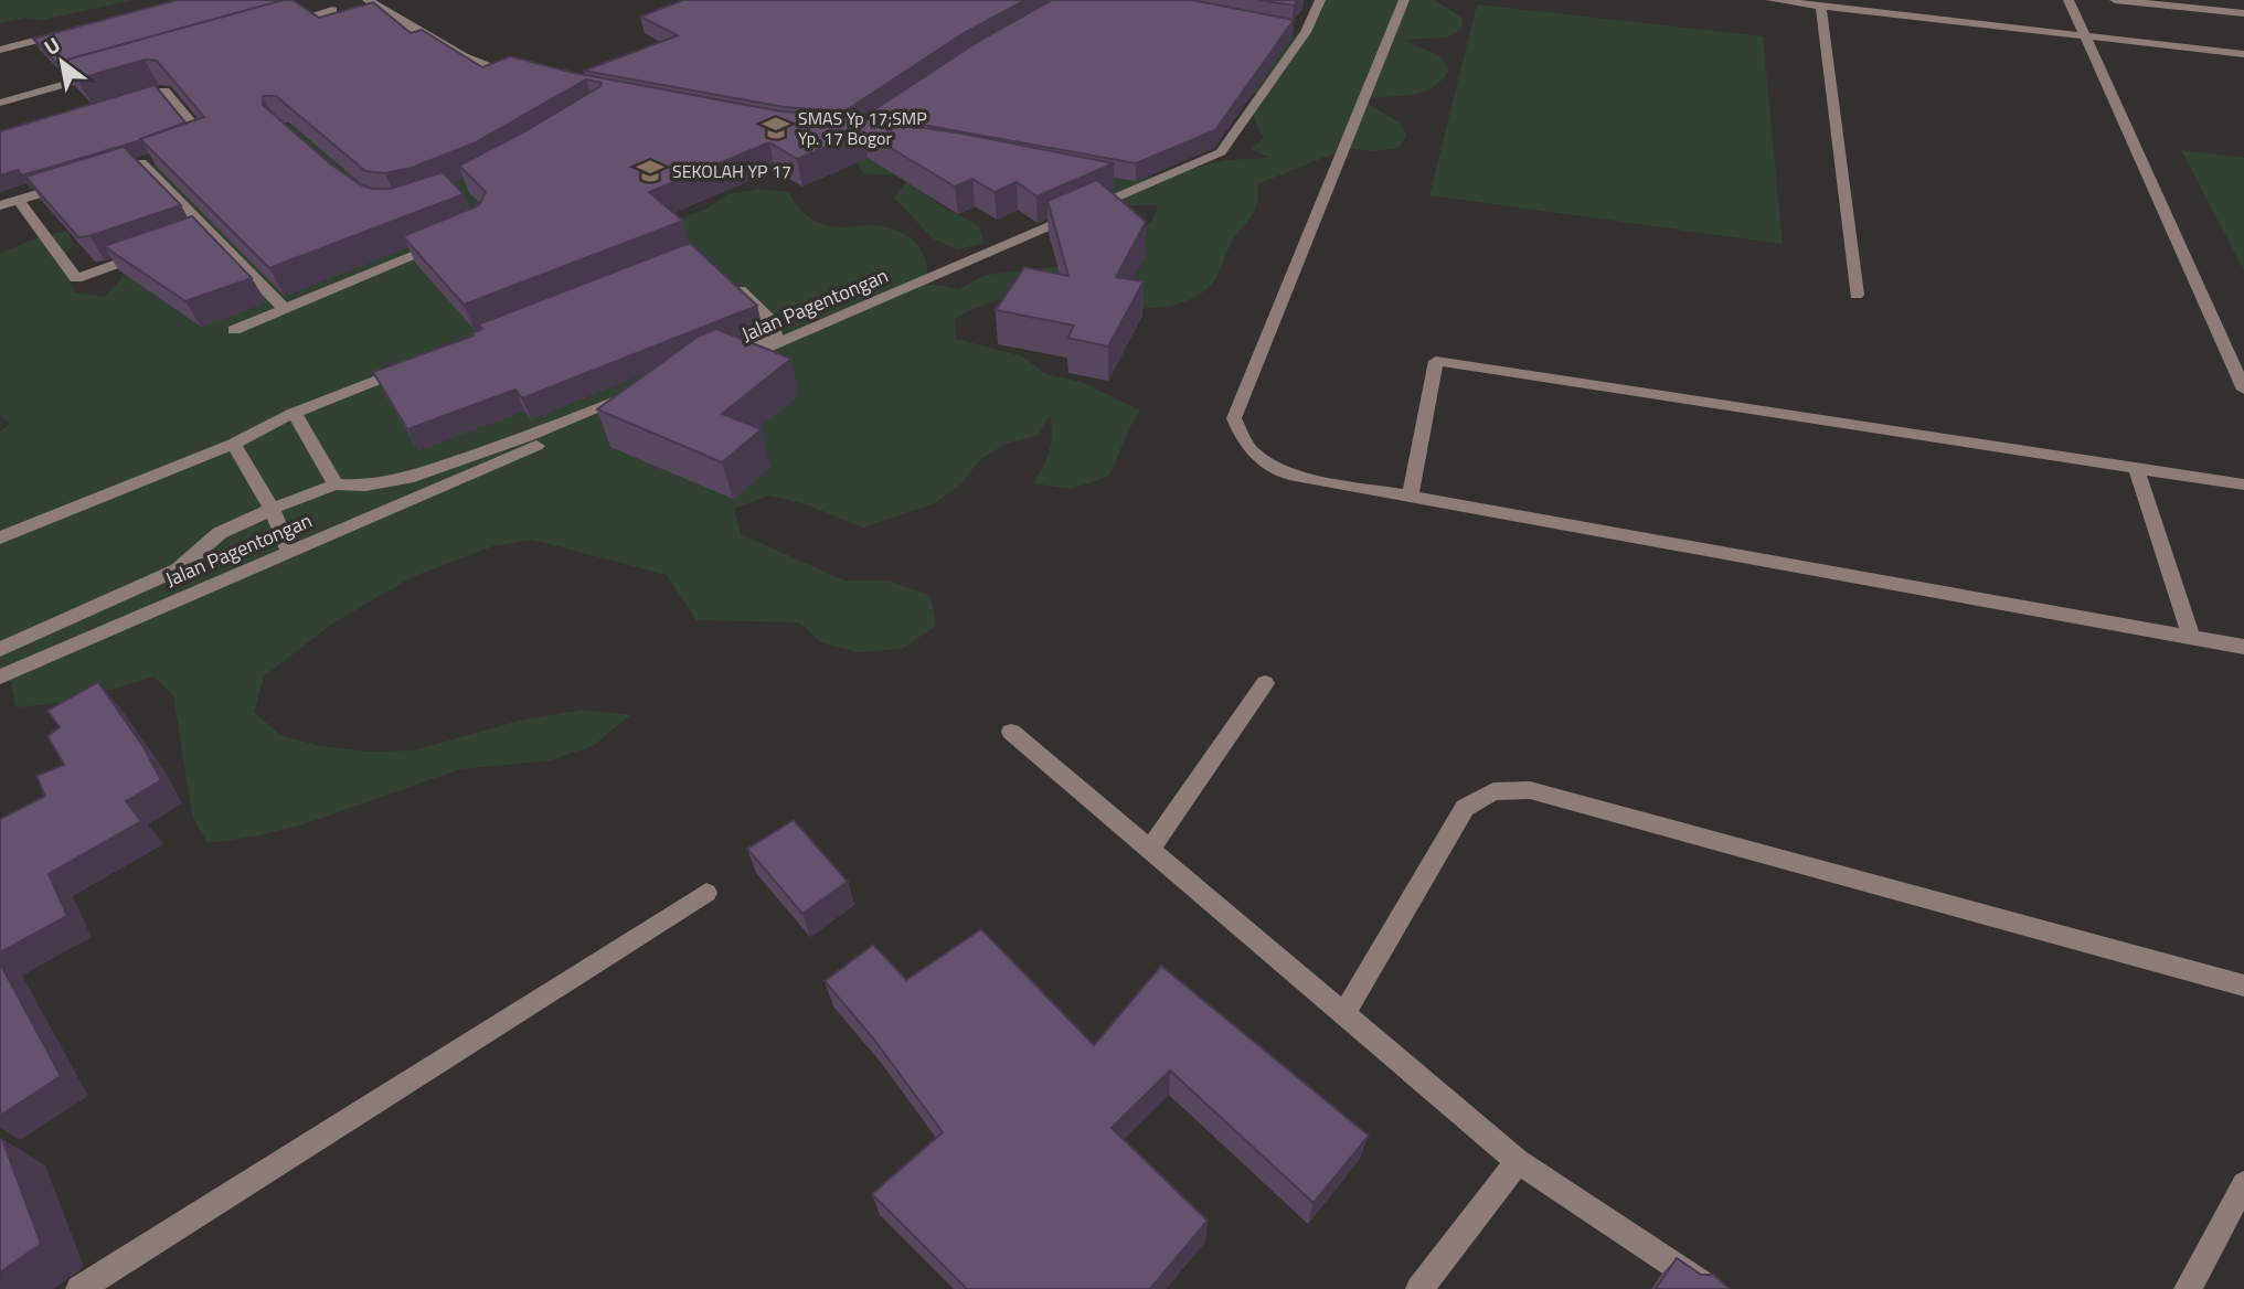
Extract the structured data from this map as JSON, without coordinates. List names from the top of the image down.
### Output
{
  "streets": {
    "street": ["Jalan Pagentongan"]
  },
  "places": {
    "school or university": ["SMAS Yp 17;SMP Yp. 17 Bogor", "SEKOLAH YP 17"]
  },
  "north": "top left"
}
